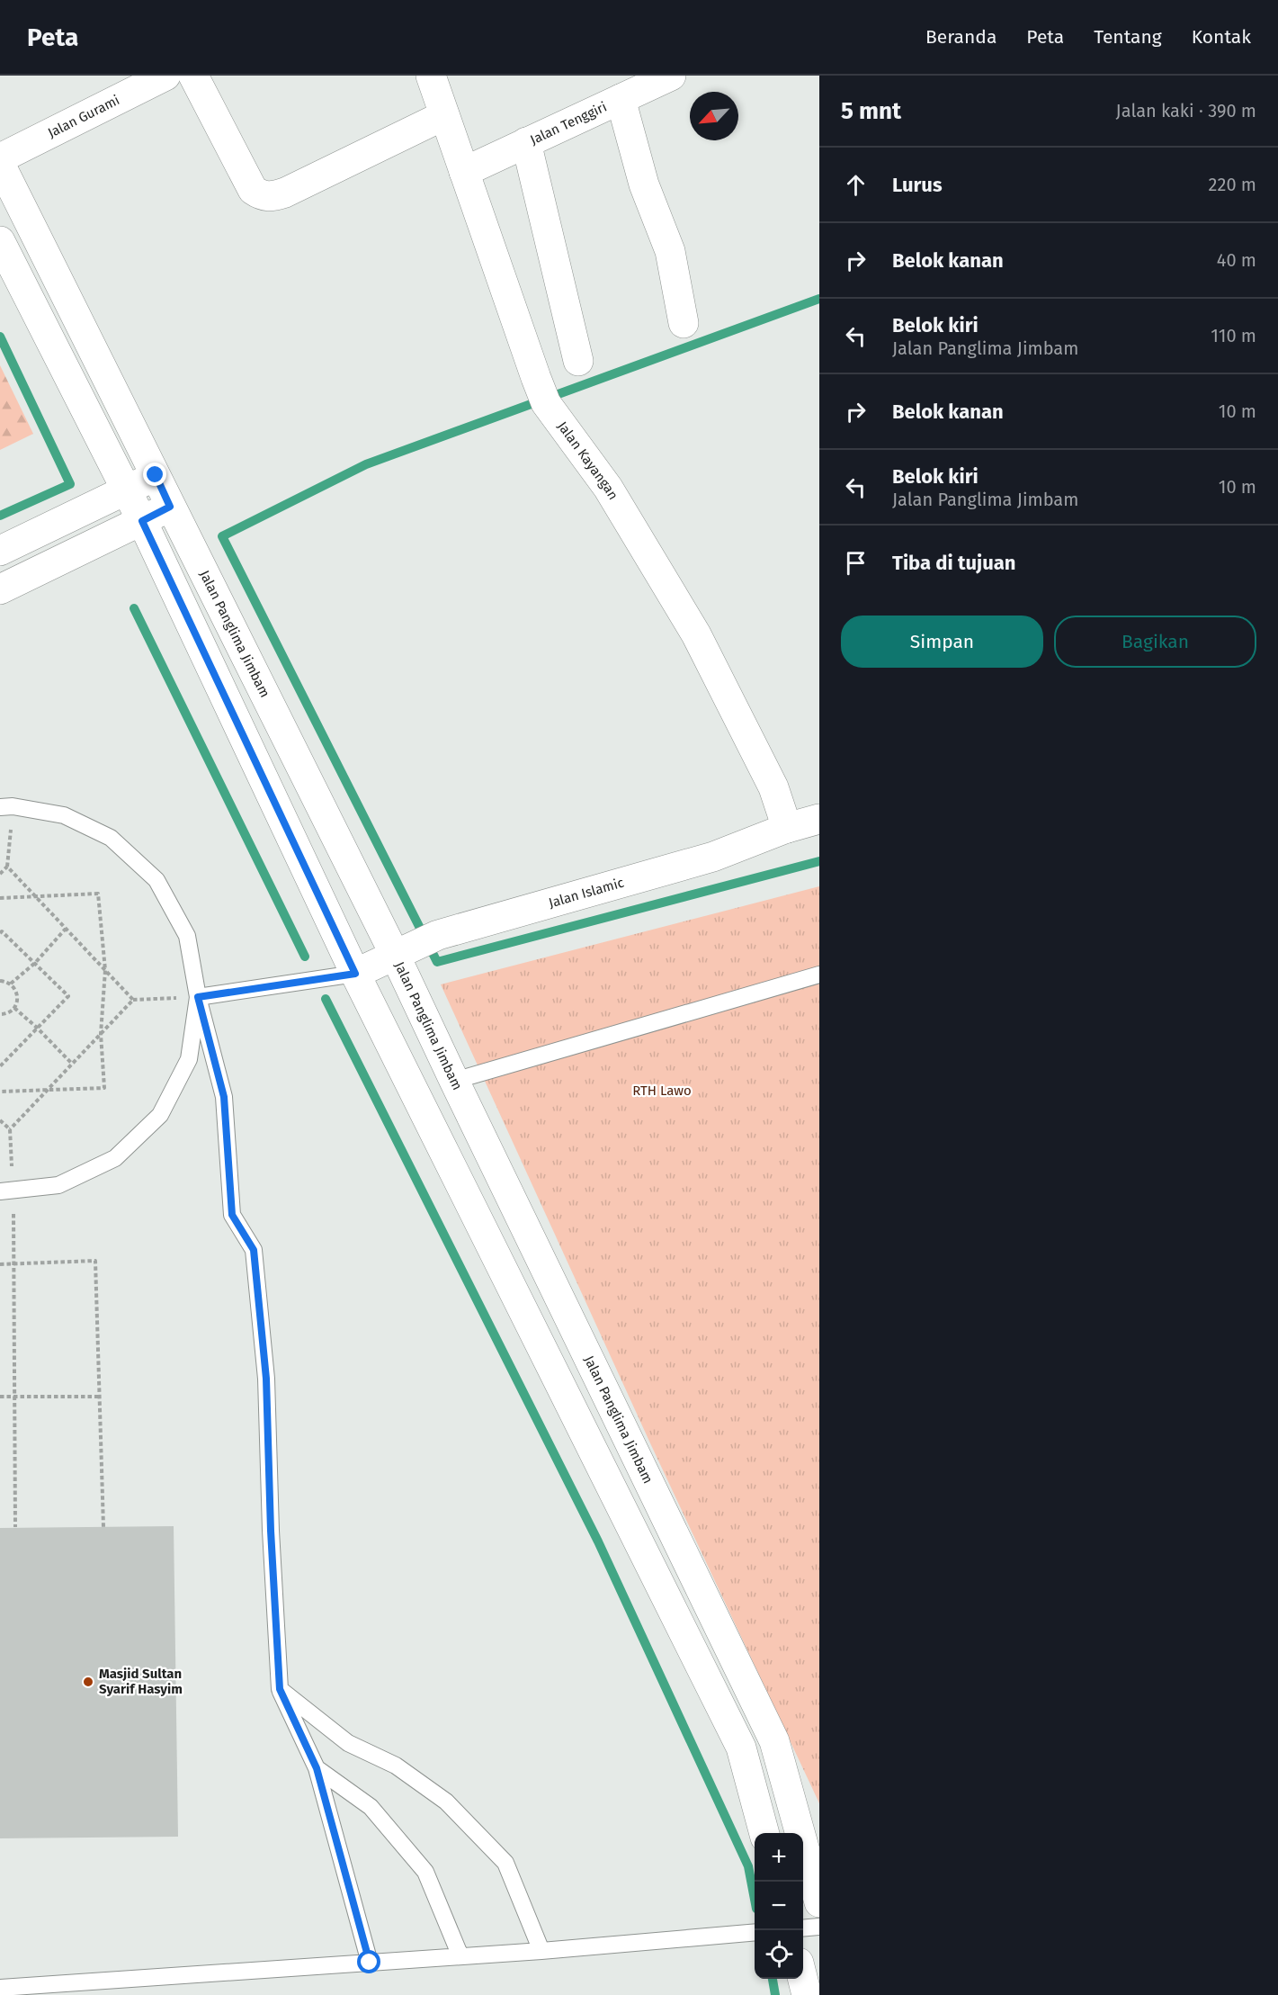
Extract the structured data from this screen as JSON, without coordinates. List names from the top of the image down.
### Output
{
  "streets": {
    "street": [
      "Jalan Gurami",
      "Jalan Tenggiri",
      "Jalan Kayangan",
      "Jalan Panglima Jimbam",
      "Jalan Islamic"
    ]
  },
  "crossings": [
    ["Jalan Tenggiri", "Jalan Kayangan"],
    ["Jalan Kayangan", "Jalan Islamic"],
    ["Jalan Panglima Jimbam", "Jalan Islamic"]
  ],
  "parks": ["RTH Lawo"],
  "places": ["Masjid Sultan Syarif Hasyim"],
  "north": "bottom left",
  "page": {
    "header": "Peta",
    "nav": [
      "Beranda",
      "Peta",
      "Tentang",
      "Kontak"
    ],
    "heading": ["5 mnt", "Jalan kaki · 390 m"],
    "list": [
      ["Lurus", "220 m"],
      ["Belok kanan", "40 m"],
      ["Belok kiri", "Jalan Panglima Jimbam", "110 m"],
      ["Belok kanan", "10 m"],
      ["Belok kiri", "Jalan Panglima Jimbam", "10 m"],
      "Tiba di tujuan"
    ],
    "buttons": ["Simpan", "Bagikan"],
    "map_buttons": ["+", "−"]
  }
}
